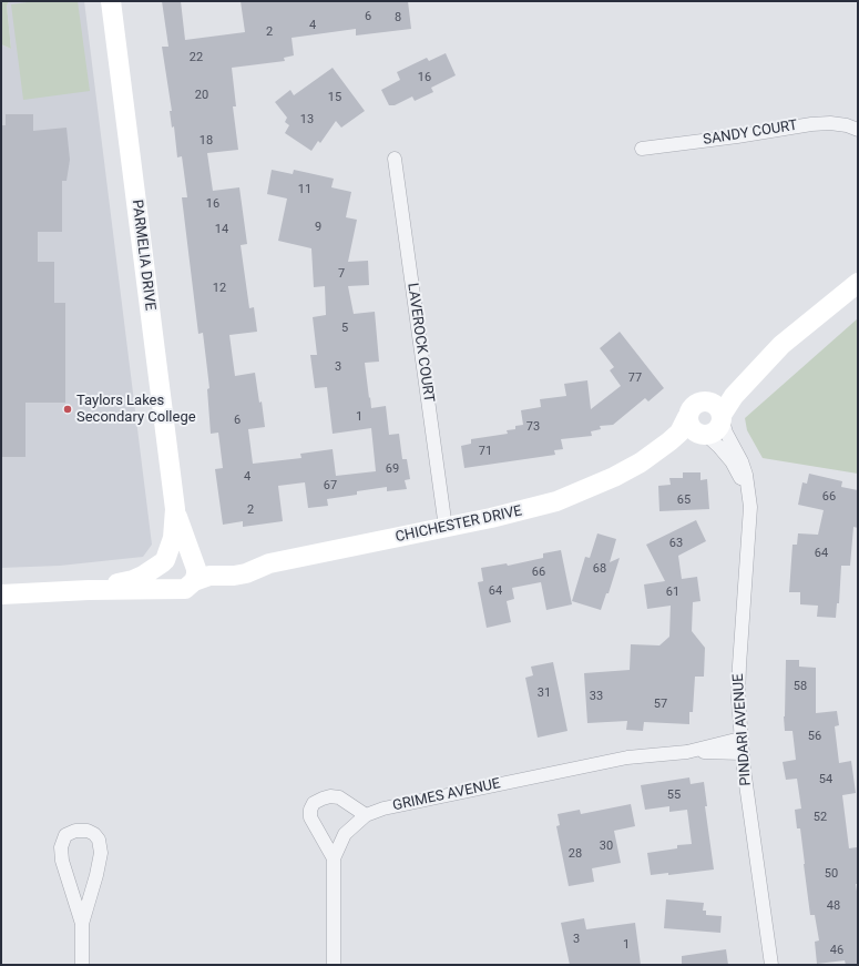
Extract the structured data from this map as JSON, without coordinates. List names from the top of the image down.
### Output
{
  "streets": {
    "street": [
      "SANDY COURT",
      "PARMELIA DRIVE",
      "LAVEROCK COURT",
      "CHICHESTER DRIVE",
      "PINDARI AVENUE",
      "GRIMES AVENUE"
    ]
  },
  "crossings": [
    ["PARMELIA DRIVE", "CHICHESTER DRIVE"],
    ["LAVEROCK COURT", "CHICHESTER DRIVE"],
    ["CHICHESTER DRIVE", "PINDARI AVENUE"],
    ["PINDARI AVENUE", "GRIMES AVENUE"]
  ],
  "places": ["Taylors Lakes Secondary College"],
  "house_numbers": [
    "6",
    "8",
    "4",
    "2",
    "22",
    "16",
    "20",
    "15",
    "13",
    "18",
    "11",
    "16",
    "9",
    "14",
    "7",
    "12",
    "5",
    "3",
    "77",
    "1",
    "6",
    "73",
    "71",
    "69",
    "4",
    "67",
    "66",
    "65",
    "2",
    "63",
    "64",
    "68",
    "66",
    "64",
    "61",
    "58",
    "31",
    "33",
    "57",
    "56",
    "54",
    "55",
    "52",
    "30",
    "28",
    "50",
    "48",
    "3",
    "1",
    "46"
  ]
}
